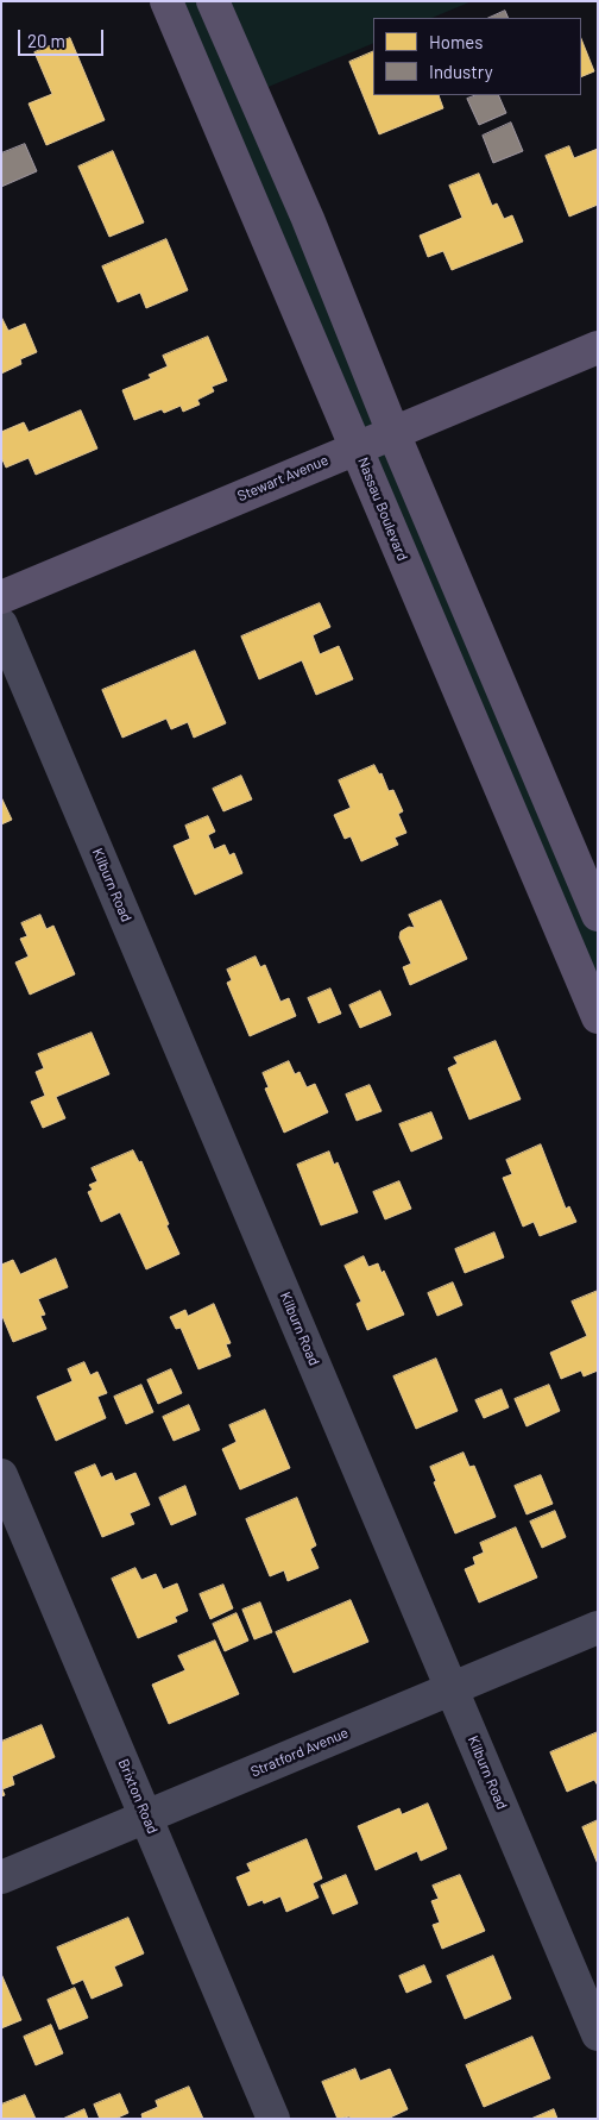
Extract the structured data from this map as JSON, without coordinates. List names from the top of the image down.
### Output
{
  "streets": {
    "main road": ["Stewart Avenue", "Nassau Boulevard"],
    "street": ["Kilburn Road", "Stratford Avenue", "Brixton Road"]
  },
  "crossings": [
    ["Stewart Avenue", "Nassau Boulevard"],
    ["Kilburn Road", "Stratford Avenue"],
    ["Stratford Avenue", "Brixton Road"]
  ],
  "legend": ["Homes", "Industry"],
  "scale_bar": "20 m"
}
